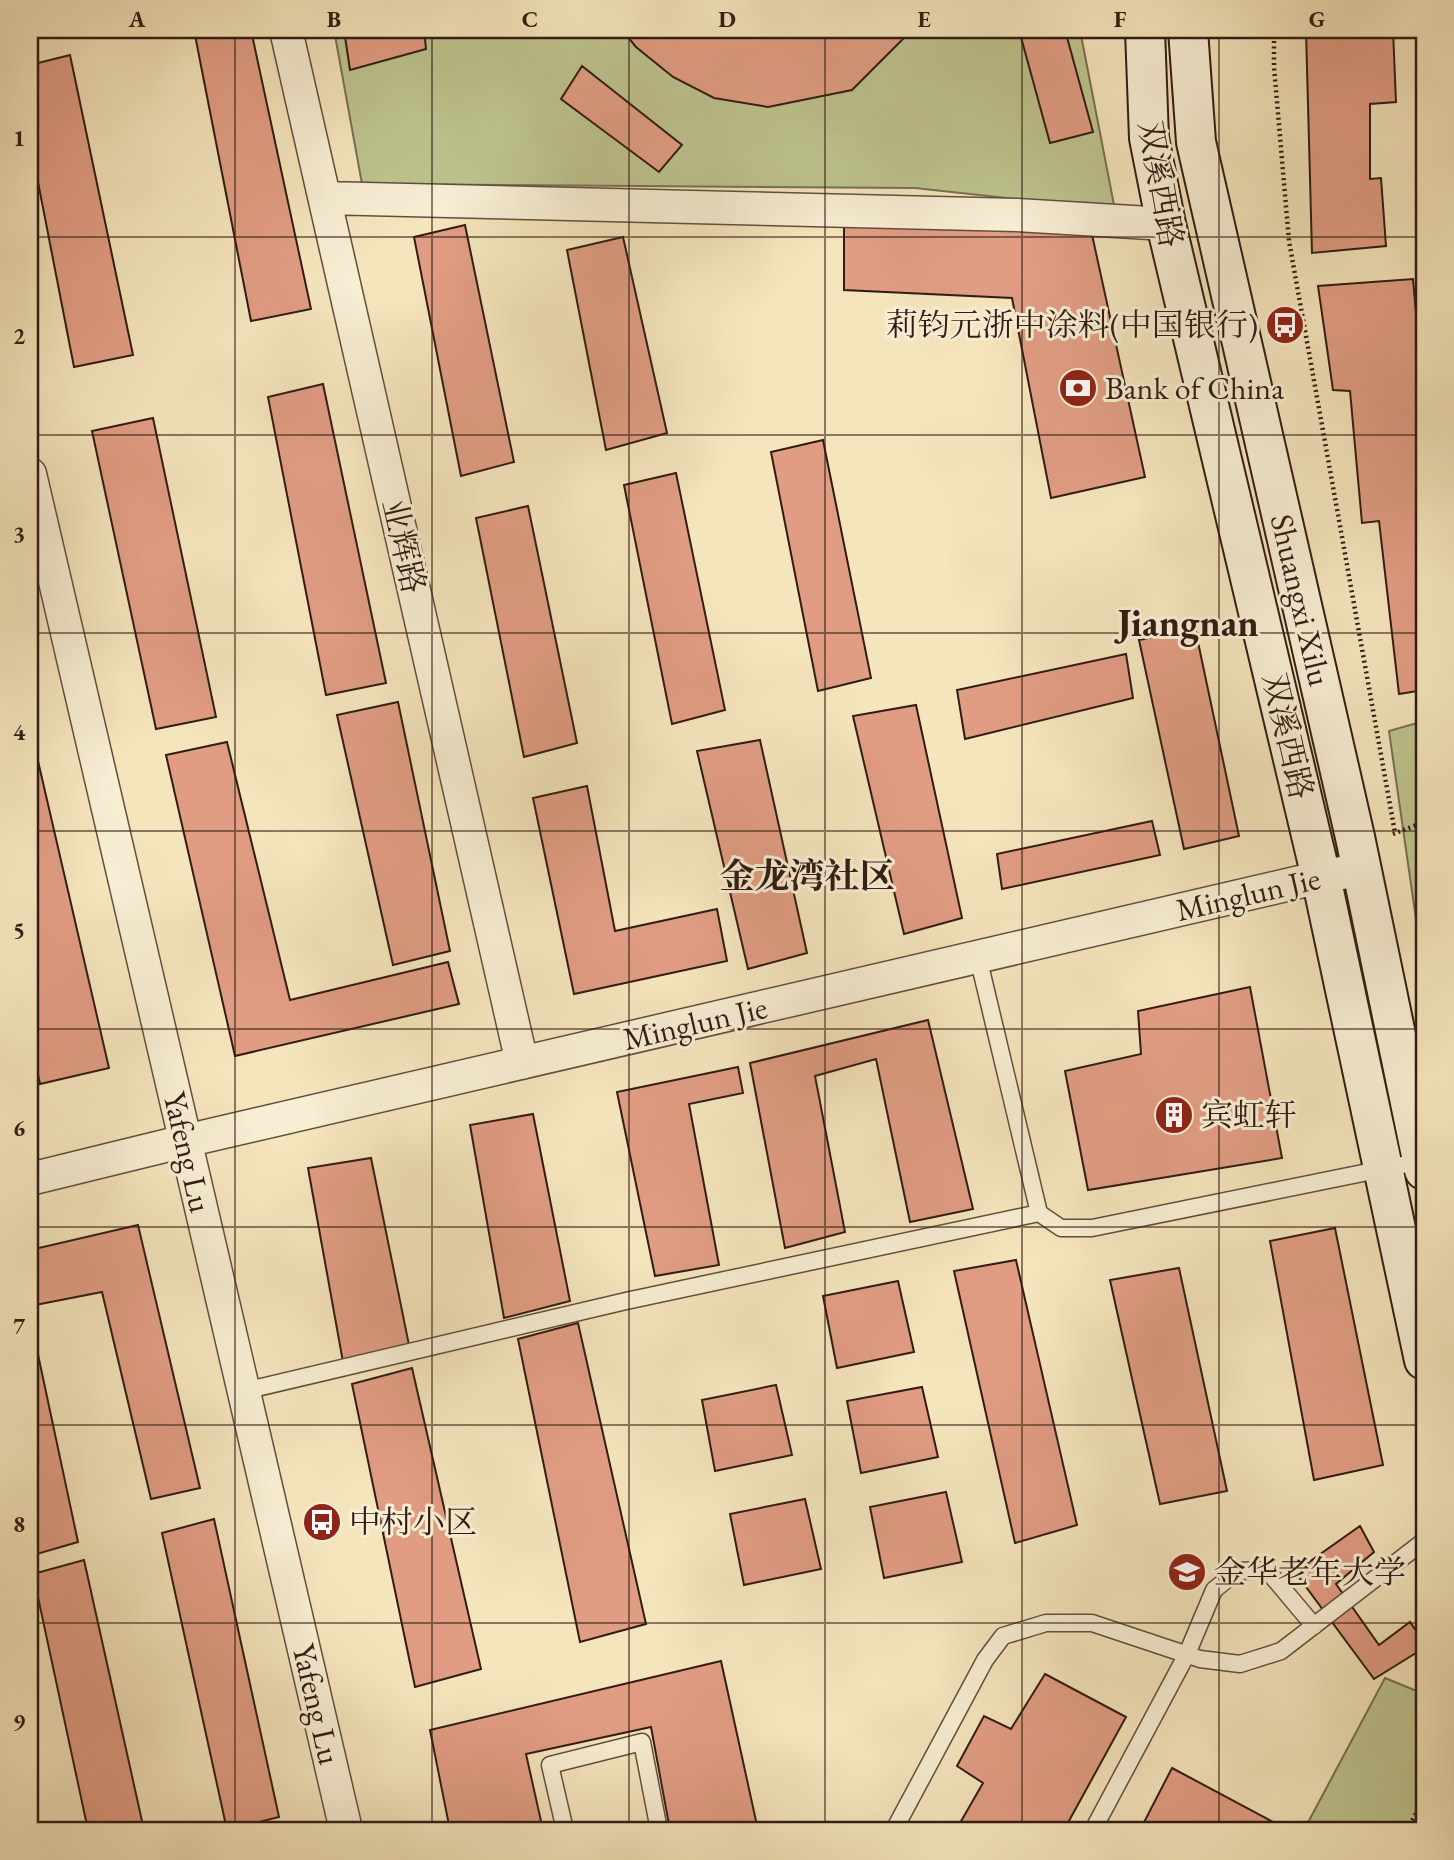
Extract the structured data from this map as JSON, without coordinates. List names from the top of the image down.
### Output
{
  "streets": {
    "main road": ["双溪西路", "Shuangxi Xilu"],
    "street": ["业辉路", "Minglun Jie", "Yafeng Lu"]
  },
  "crossings": [
    ["双溪西路", "Minglun Jie"],
    ["业辉路", "Minglun Jie"],
    ["Shuangxi Xilu", "Minglun Jie"],
    ["Minglun Jie", "Yafeng Lu"]
  ],
  "districts": ["Jiangnan", "金龙湾社区"],
  "places": {
    "bus stop": ["莉钧元浙中涂料(中国银行)", "中村小区"],
    "bank": ["Bank of China"],
    "building": ["宾虹轩"],
    "school or university": ["金华老年大学"]
  },
  "grid": {
    "columns": [
      "A",
      "B",
      "C",
      "D",
      "E",
      "F",
      "G"
    ],
    "rows": [
      "1",
      "2",
      "3",
      "4",
      "5",
      "6",
      "7",
      "8",
      "9"
    ]
  }
}
